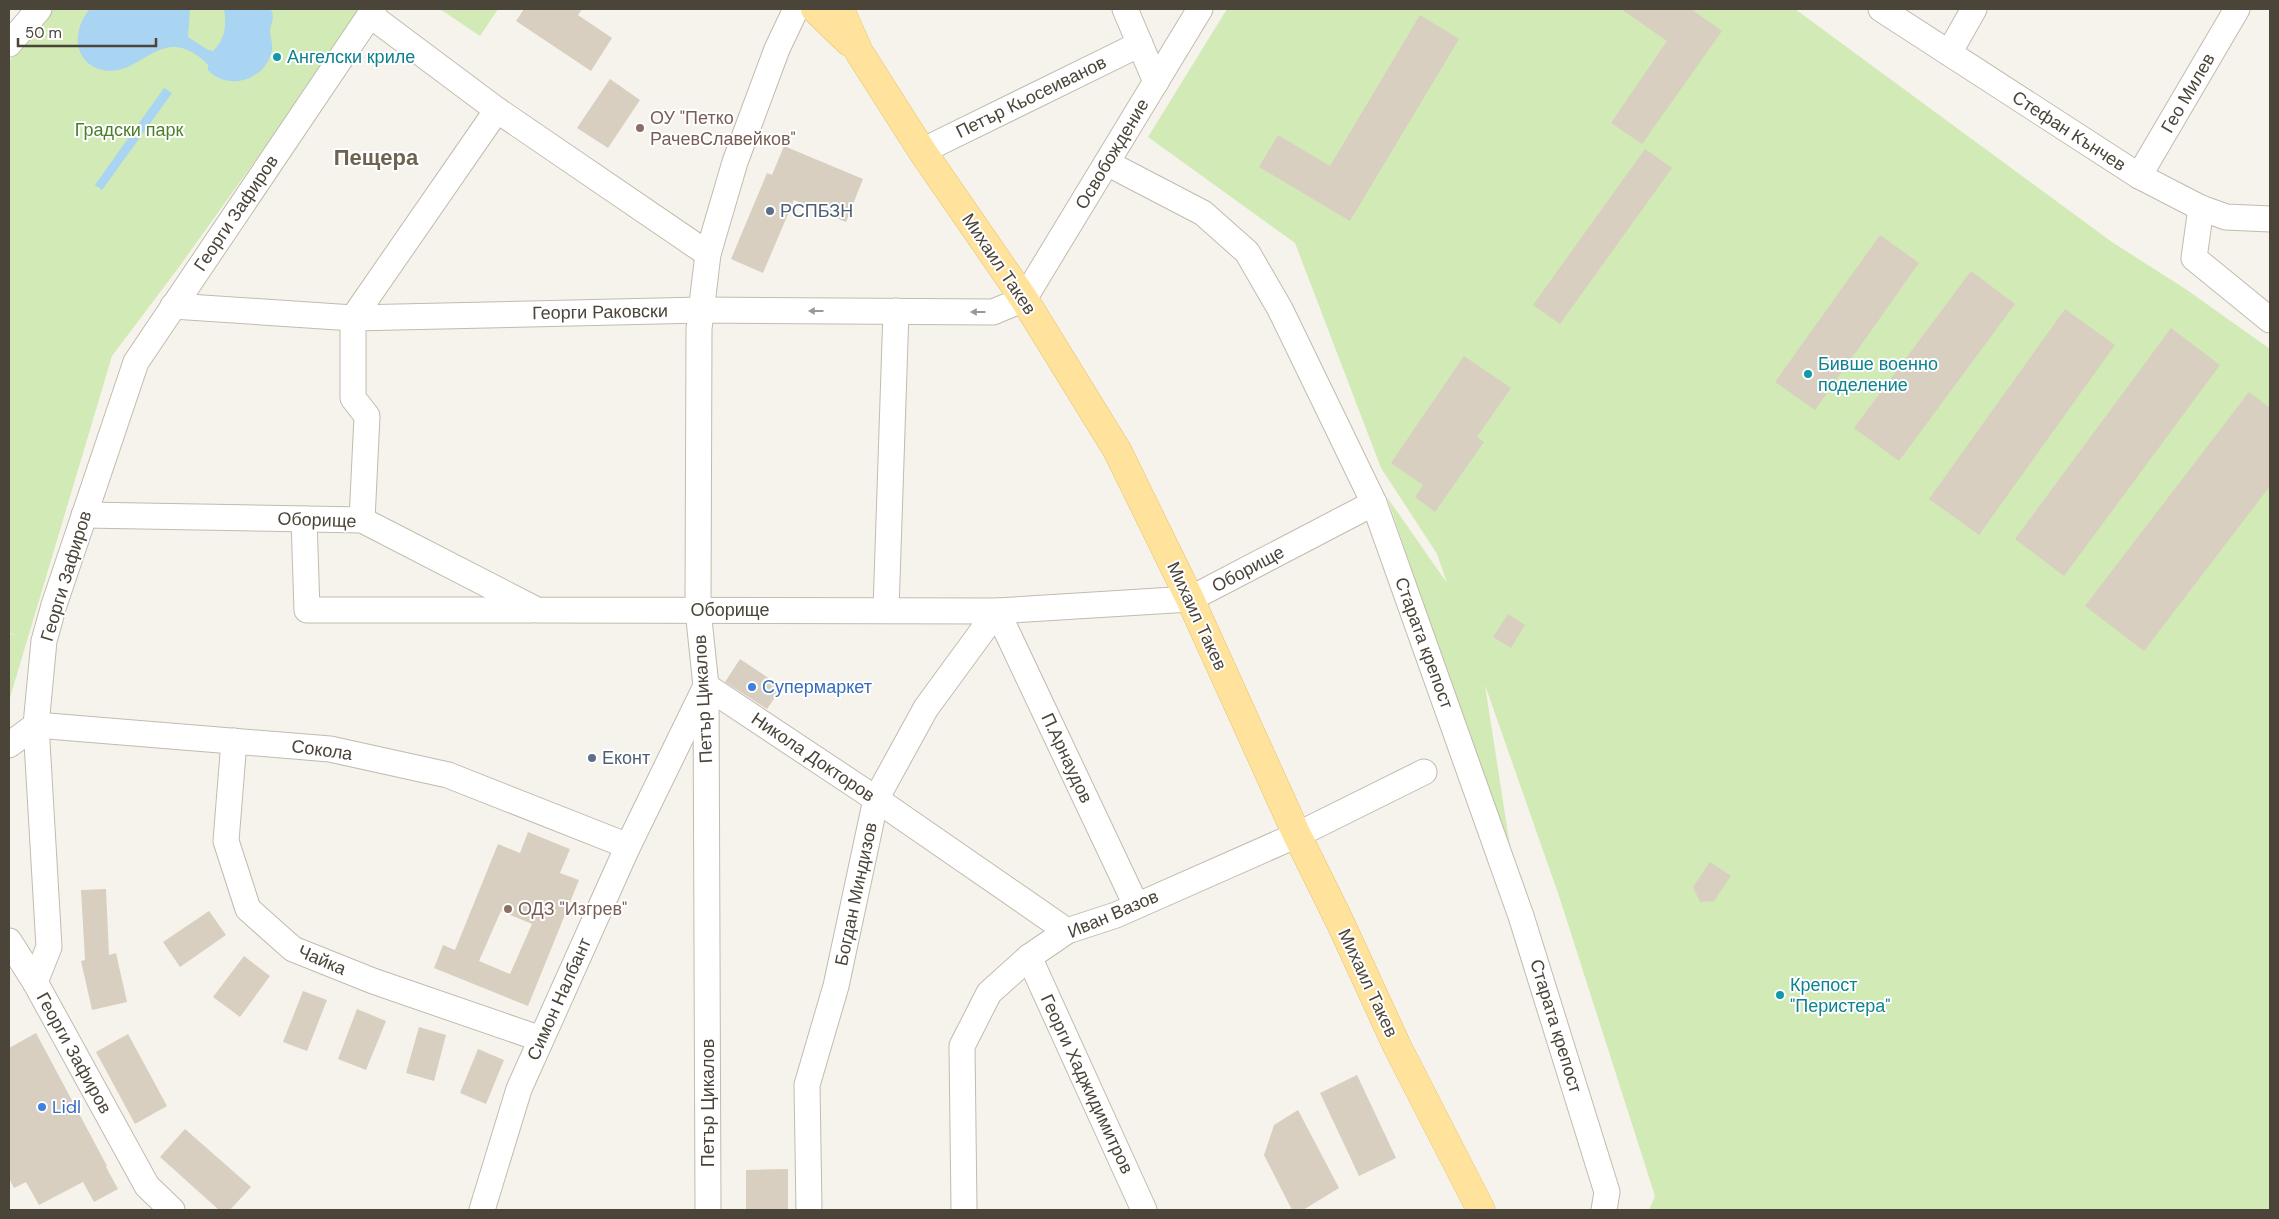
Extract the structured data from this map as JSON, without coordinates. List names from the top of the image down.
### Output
{
  "streets": {
    "main road": ["Михаил Такев"],
    "street": [
      "Гео Милев",
      "Петър Кьосеиванов",
      "Стефан Кънчев",
      "Освобождение",
      "Георги Зафиров",
      "Георги Раковски",
      "Оборище",
      "Старата крепост",
      "Петър Цикалов",
      "Сокола",
      "Никола Докторов",
      "П.Арнаудов",
      "Богдан Миндизов",
      "Иван Вазов",
      "Чайка",
      "Симон Налбант",
      "Георги Хаджидимитров"
    ]
  },
  "crossings": [
    ["Гео Милев", "Стефан Кънчев"],
    ["Петър Кьосеиванов", "Михаил Такев"],
    ["Освобождение", "Михаил Такев"],
    ["Освобождение", "Георги Раковски"],
    ["Освобождение", "Старата крепост"],
    ["Георги Зафиров", "Георги Раковски"],
    ["Георги Зафиров", "Оборище"],
    ["Георги Зафиров", "Сокола"],
    ["Михаил Такев", "Георги Раковски"],
    ["Михаил Такев", "Оборище"],
    ["Михаил Такев", "Иван Вазов"],
    ["Георги Раковски", "Петър Цикалов"],
    ["Оборище", "Старата крепост"],
    ["Оборище", "Петър Цикалов"],
    ["Оборище", "П.Арнаудов"],
    ["Оборище", "Богдан Миндизов"],
    ["Петър Цикалов", "Никола Докторов"],
    ["Петър Цикалов", "Симон Налбант"],
    ["Сокола", "Чайка"],
    ["Сокола", "Симон Налбант"],
    ["Никола Докторов", "Богдан Миндизов"],
    ["Никола Докторов", "Иван Вазов"],
    ["Никола Докторов", "Симон Налбант"],
    ["П.Арнаудов", "Богдан Миндизов"],
    ["П.Арнаудов", "Иван Вазов"],
    ["Иван Вазов", "Георги Хаджидимитров"],
    ["Чайка", "Симон Налбант"]
  ],
  "one_way": ["Георги Раковски"],
  "districts": ["Пещера"],
  "parks": ["Градски парк"],
  "places": [
    "Ангелски криле",
    "ОУ \"Петко РачевСлавейков\"",
    "РСПБЗН",
    "Бивше военно поделение",
    "Супермаркет",
    "Еконт",
    "ОДЗ \"Изгрев\"",
    "Крепост \"Перистера\"",
    "Lidl"
  ],
  "scale_bar": "50 m"
}
